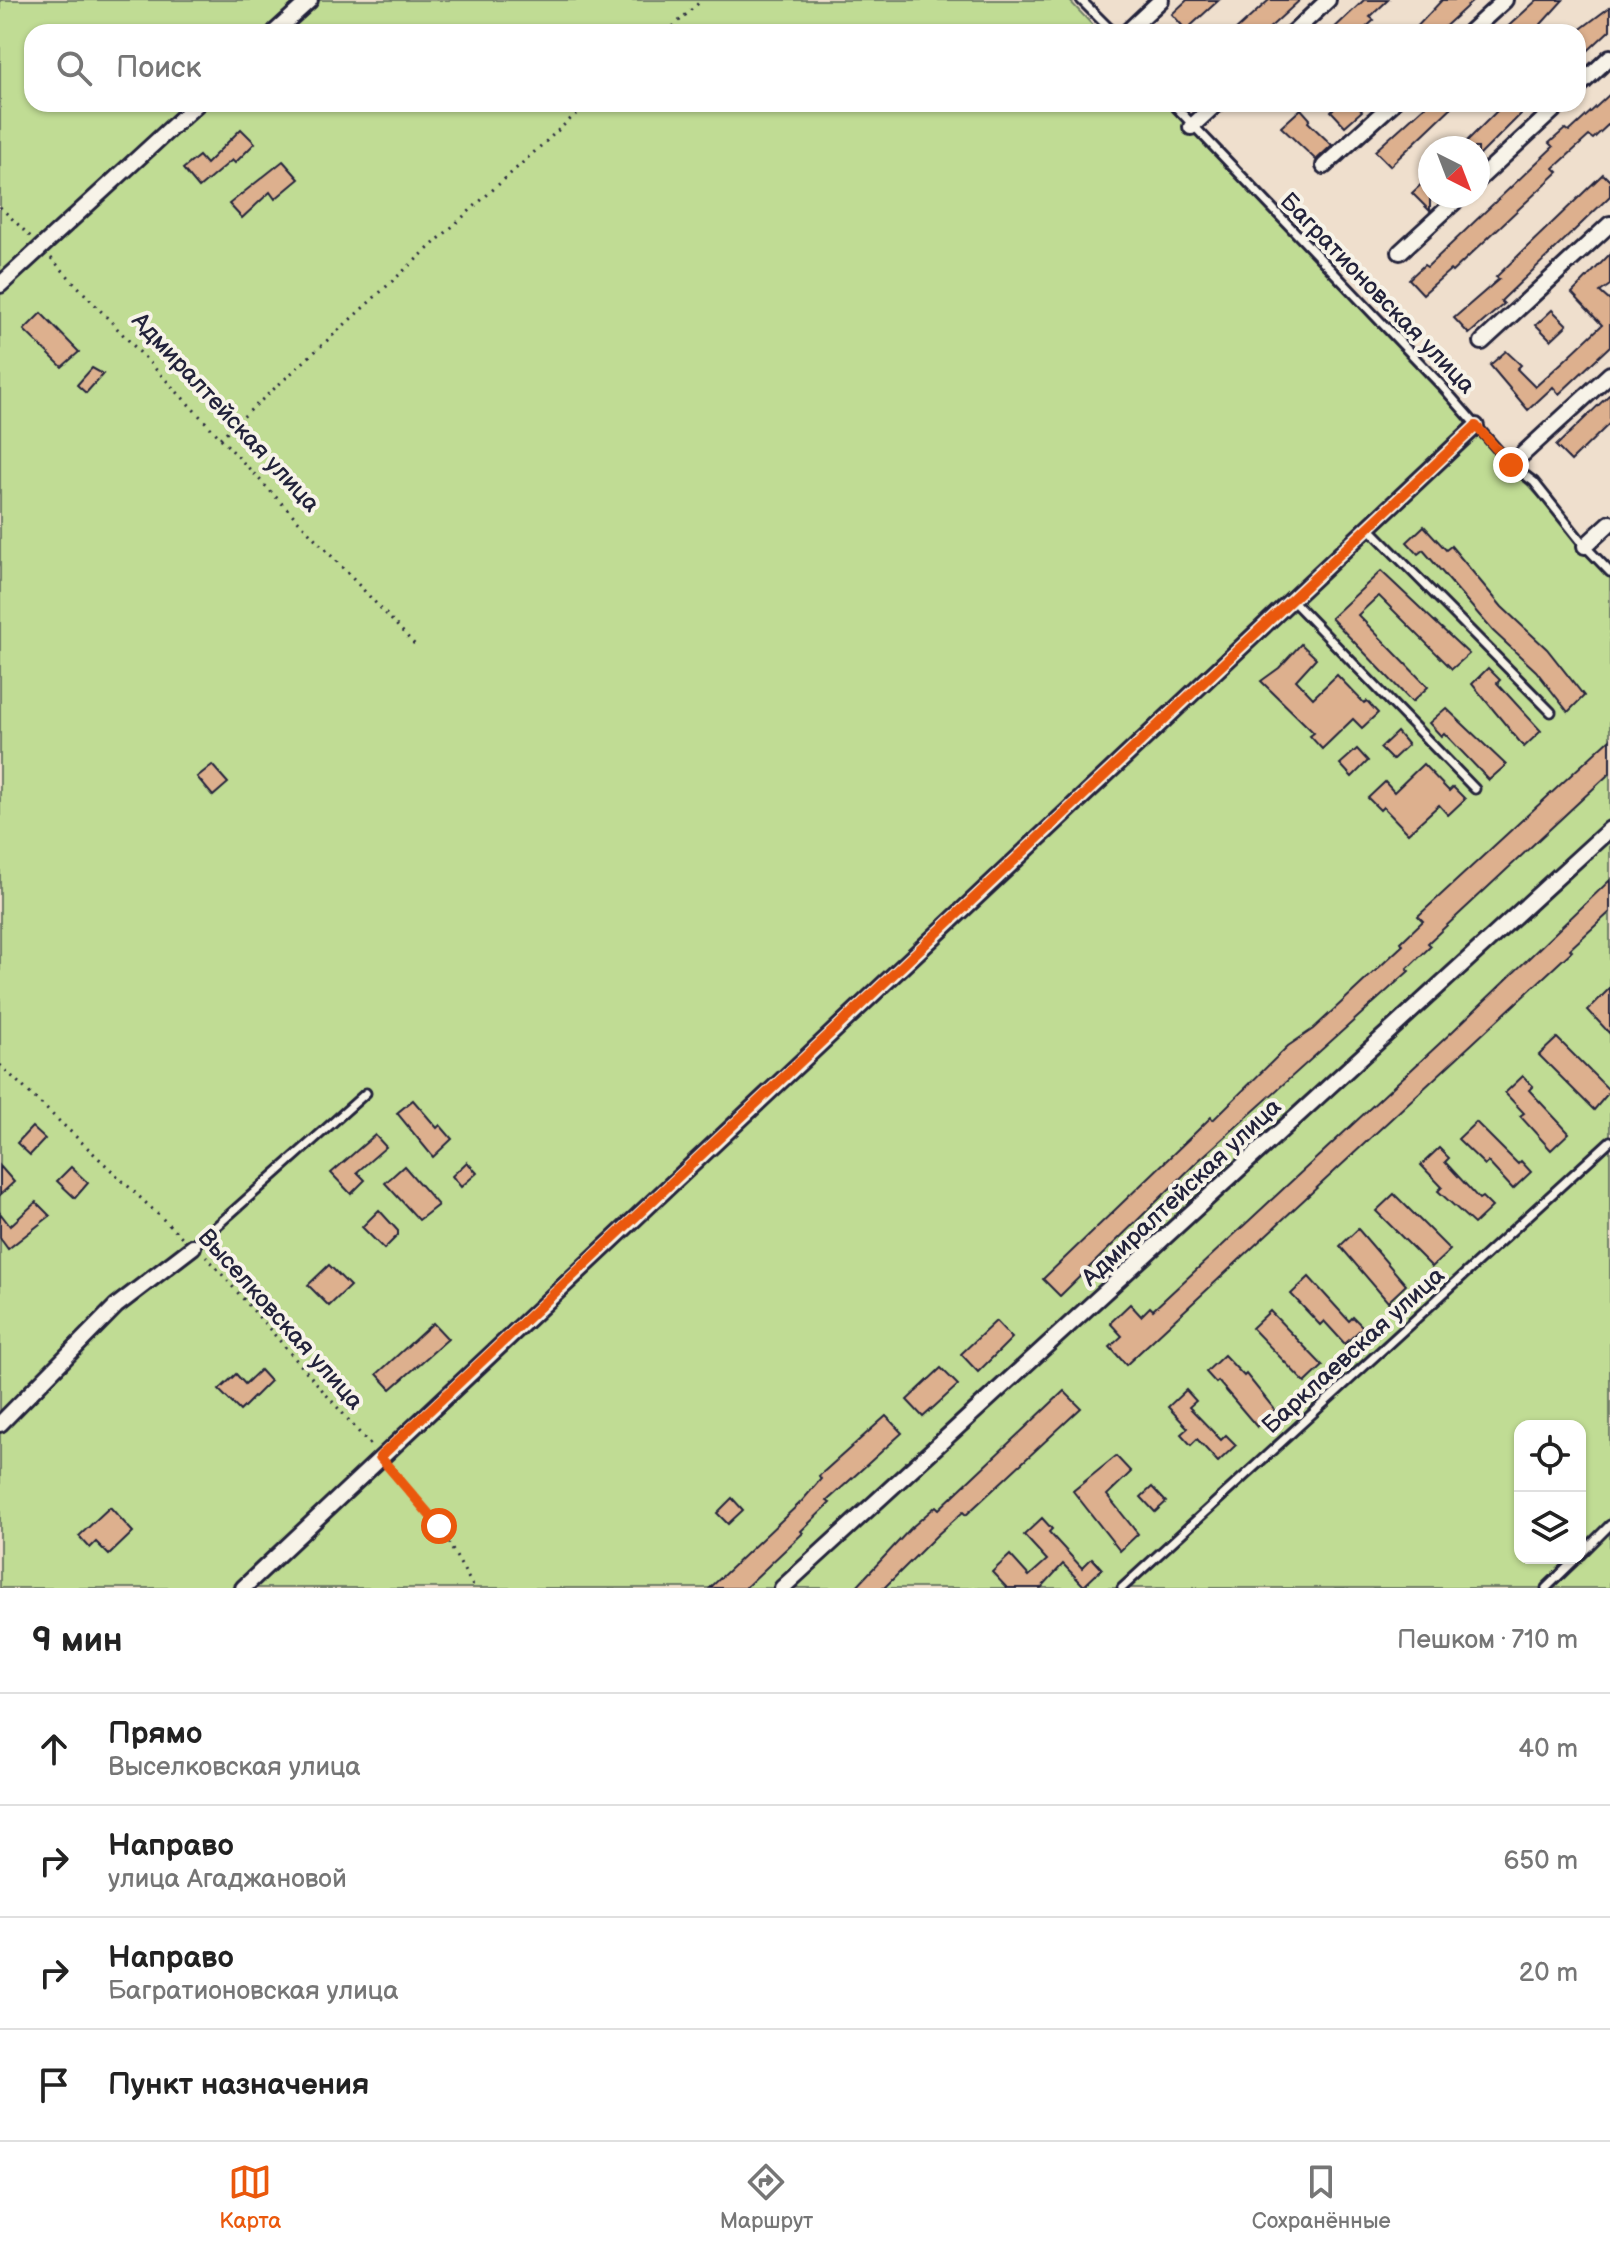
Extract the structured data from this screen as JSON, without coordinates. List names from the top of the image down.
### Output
{
  "streets": {
    "street": ["Адмиралтейская улица"],
    "lane": ["Багратионовская улица", "Барклаевская улица"],
    "path": ["Выселковская улица"]
  },
  "north": "bottom right",
  "page": {
    "search": "Поиск",
    "heading": ["9 мин", "Пешком · 710 m"],
    "list": [
      ["Прямо", "Выселковская улица", "40 m"],
      ["Направо", "улица Агаджановой", "650 m"],
      ["Направо", "Багратионовская улица", "20 m"],
      "Пункт назначения"
    ],
    "nav": ["Карта", "Маршрут", "Сохранённые"]
  }
}
